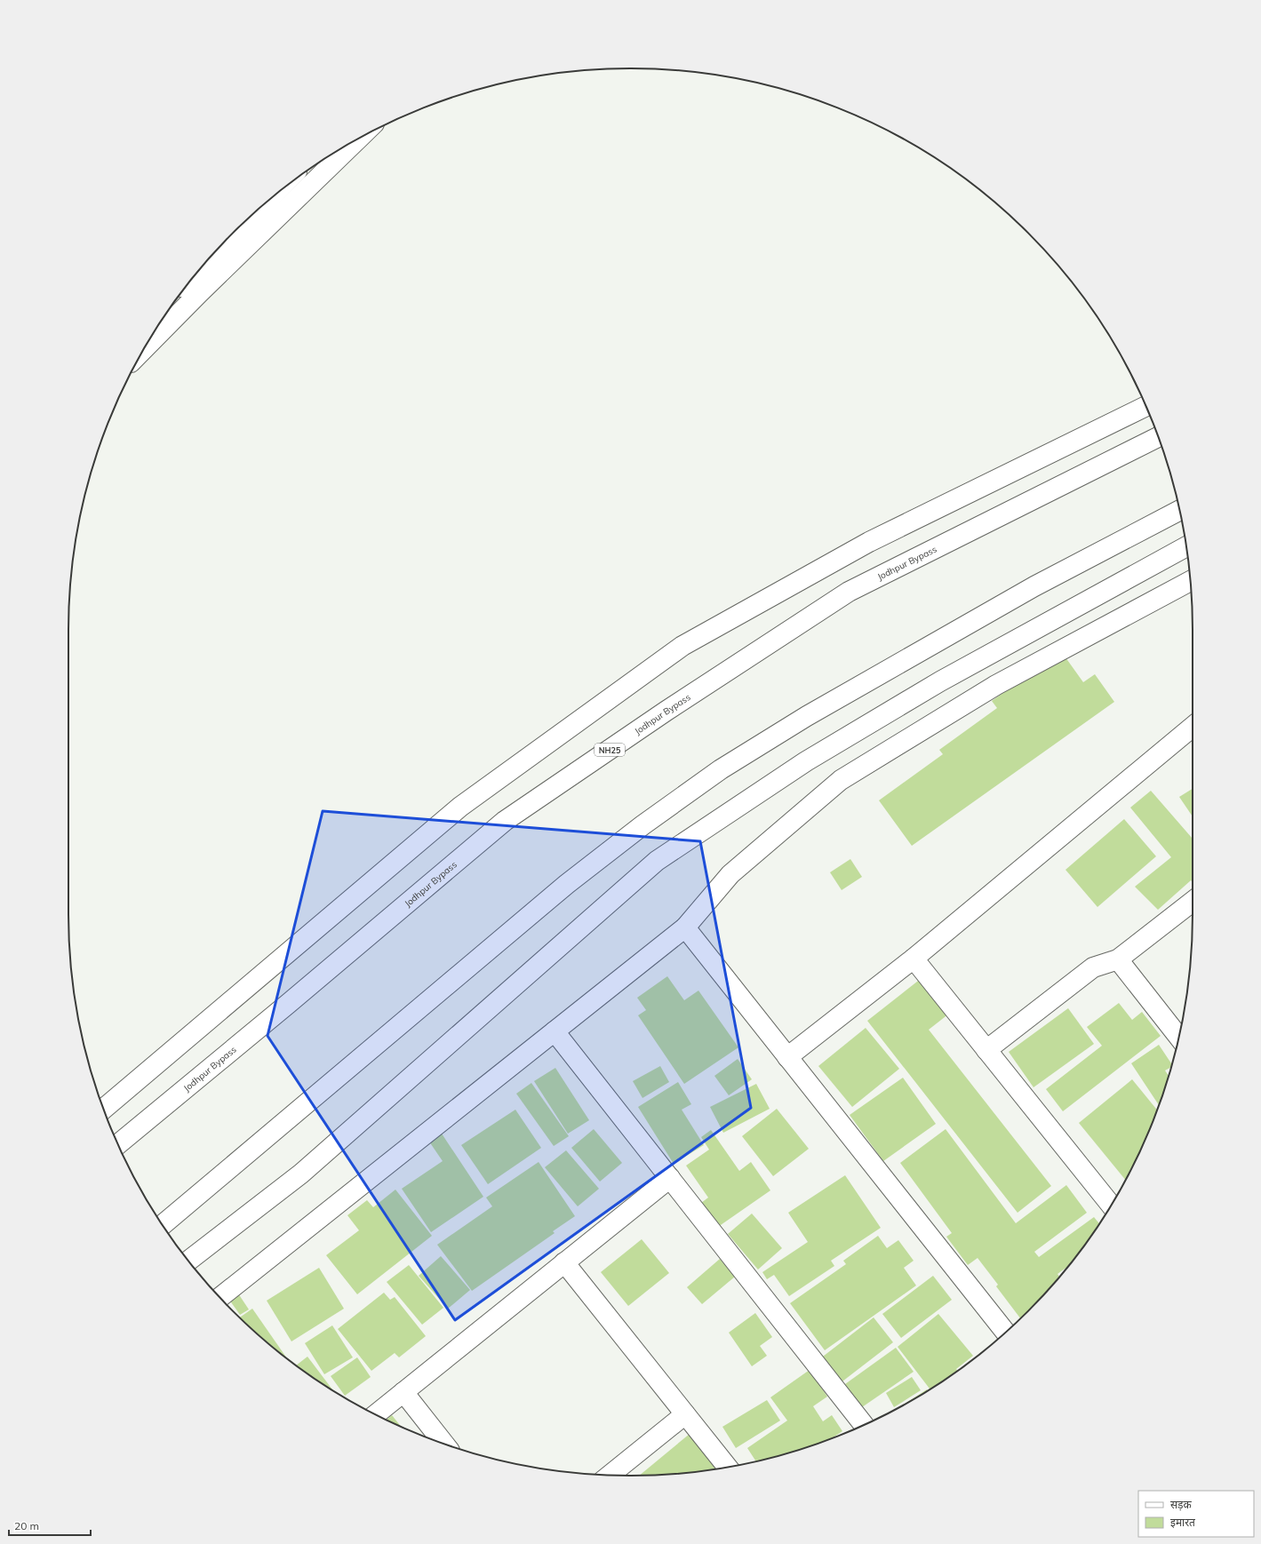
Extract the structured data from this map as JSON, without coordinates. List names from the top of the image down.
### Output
{
  "streets": {
    "main road": ["Jodhpur Bypass", "NH25"]
  },
  "legend": ["सड़क", "इमारत"],
  "scale_bar": "20 m"
}
